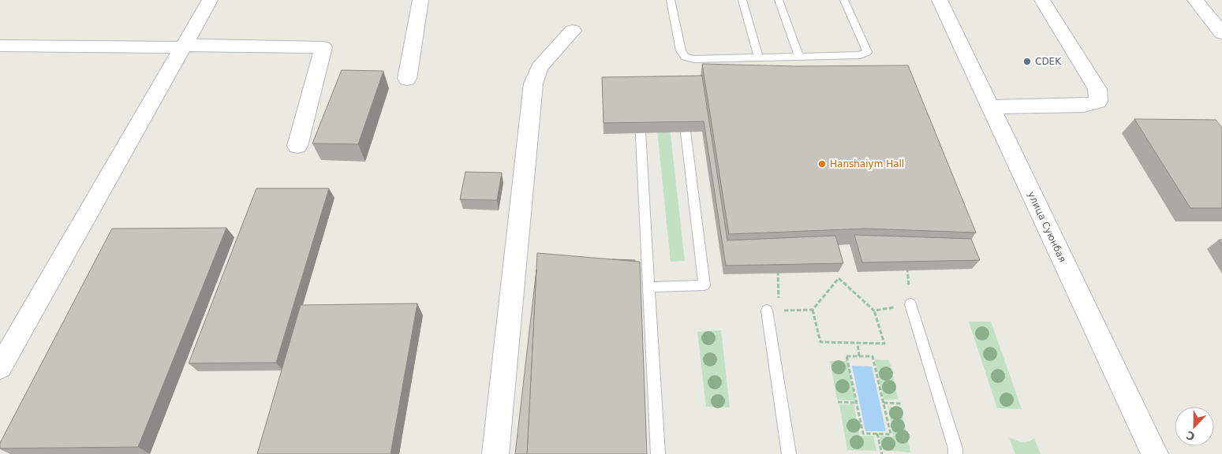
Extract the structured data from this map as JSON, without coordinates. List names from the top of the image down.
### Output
{
  "streets": {
    "street": ["улица Суюнбая"]
  },
  "places": ["CDEK", "Hanshaiym Hall"],
  "north": "bottom"
}
